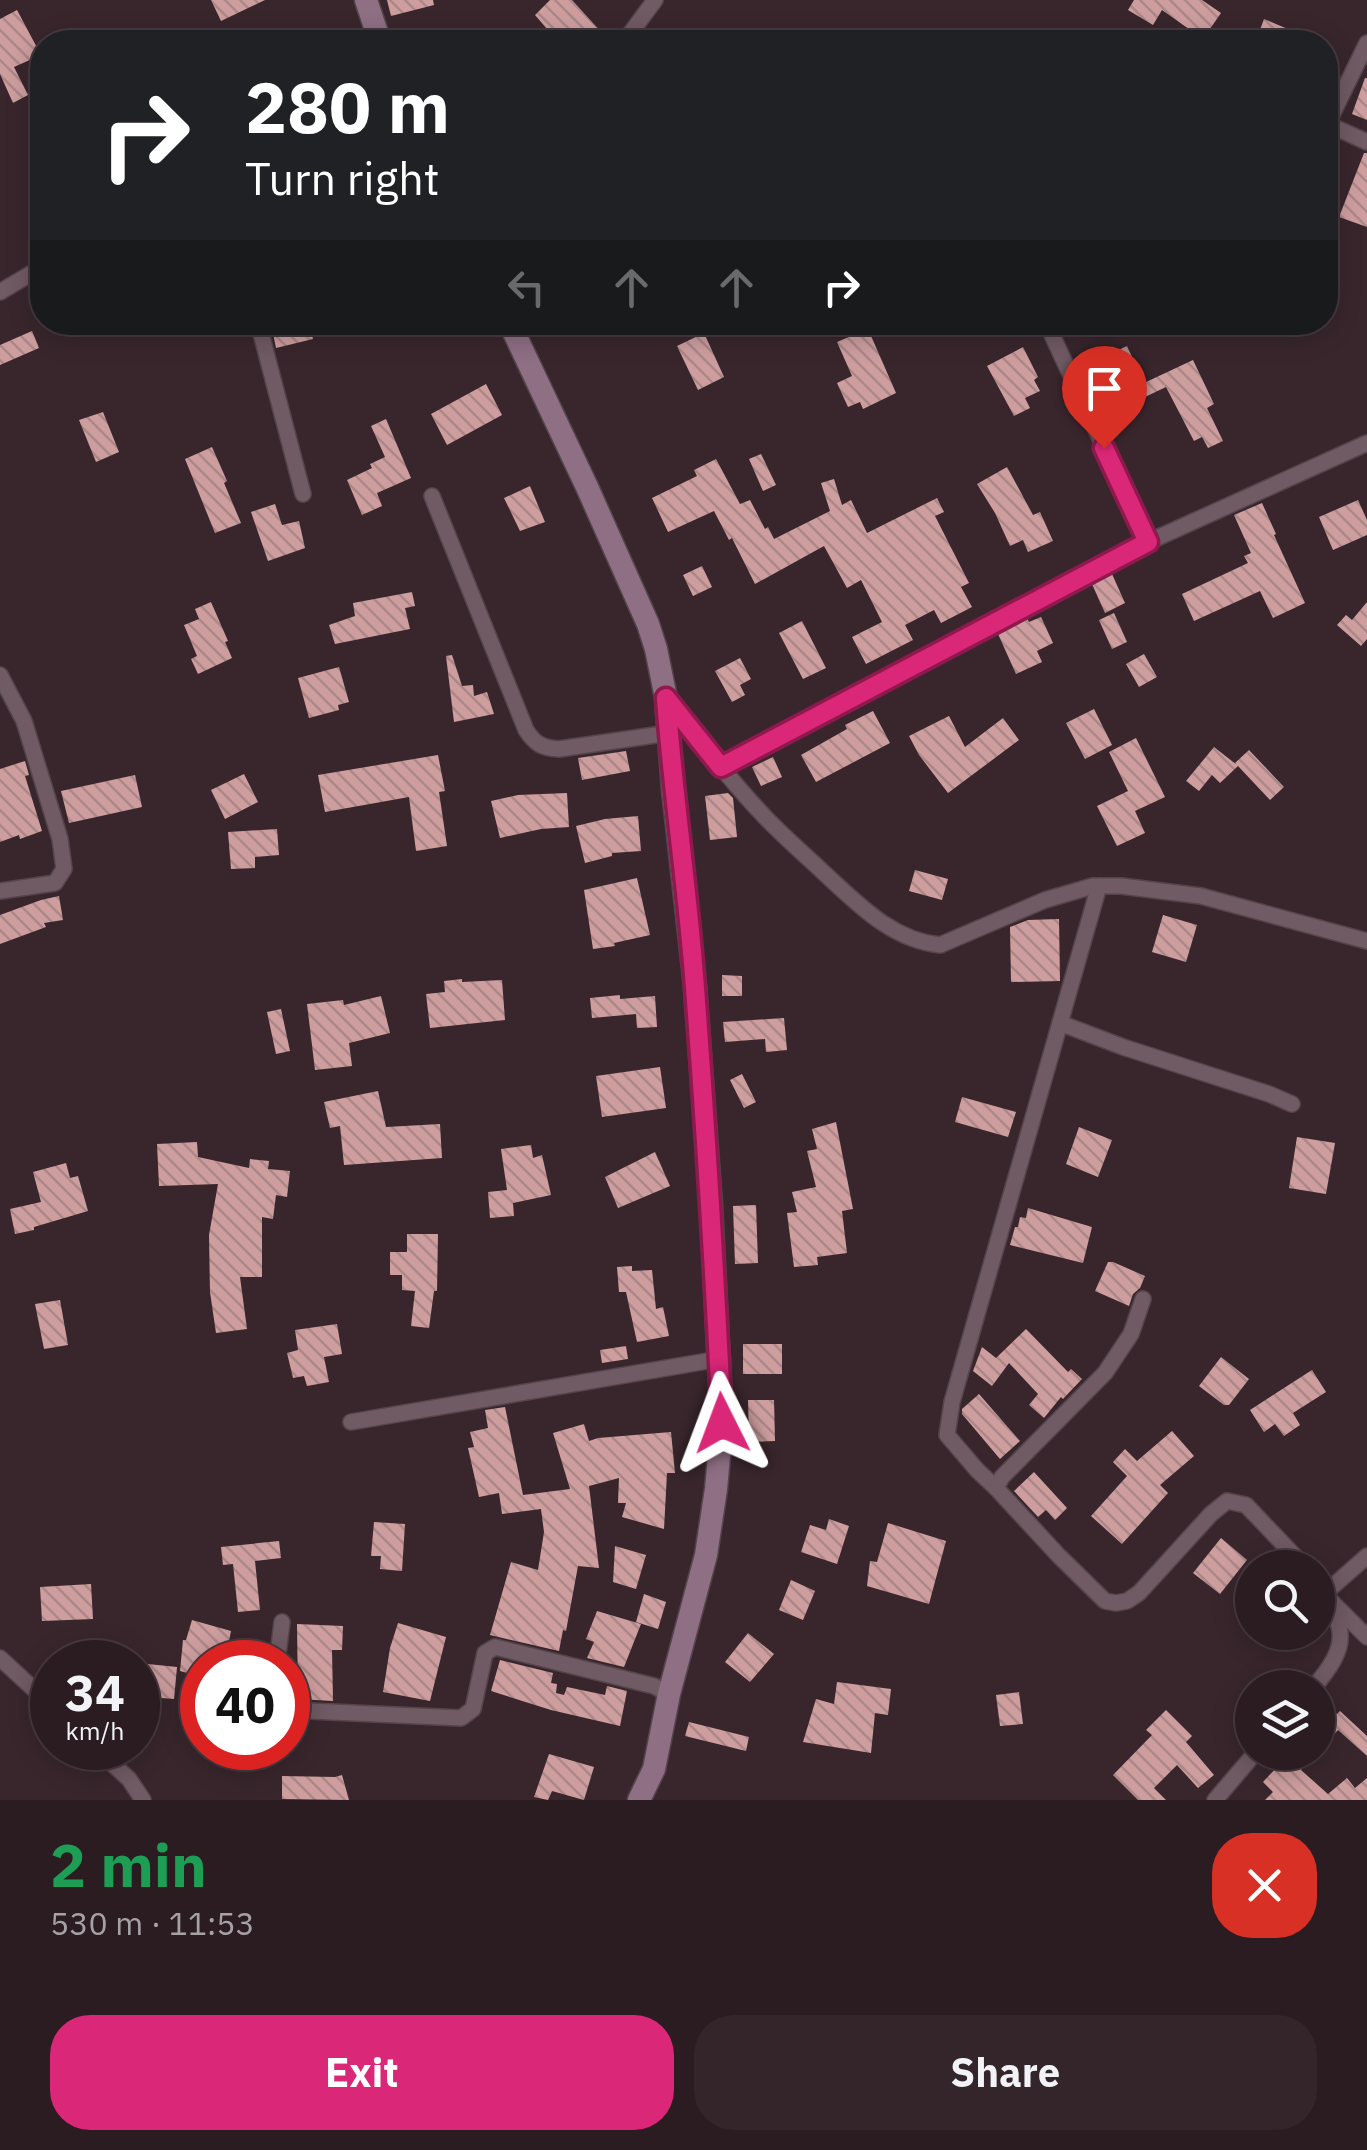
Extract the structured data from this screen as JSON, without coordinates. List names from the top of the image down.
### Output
{
  "page": {
    "turn": ["280 m", "Turn right"],
    "speed": "34 km/h",
    "limit": "40",
    "heading": ["2 min", "530 m · 11:53"],
    "buttons": ["Exit", "Share"]
  }
}
